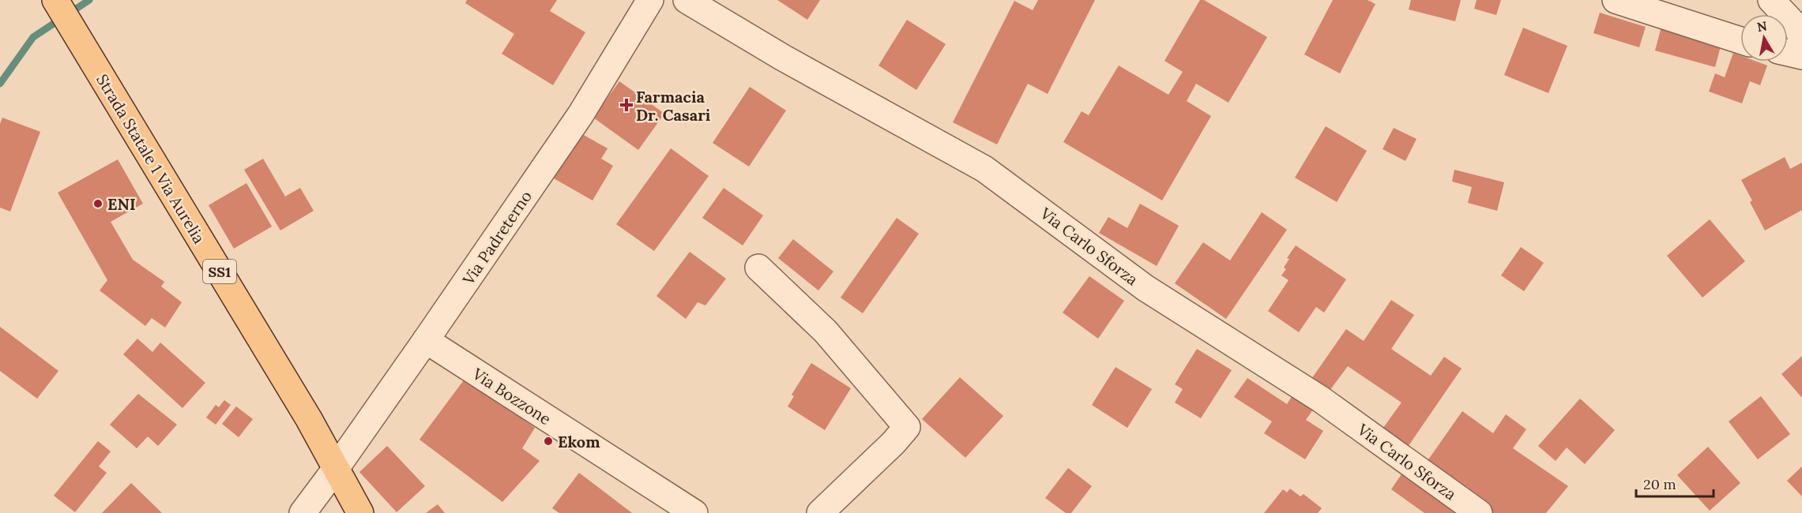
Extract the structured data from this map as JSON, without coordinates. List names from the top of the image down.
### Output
{
  "streets": {
    "main road": ["Strada Statale 1 Via Aurelia", "SS1"],
    "street": ["Via Padreterno", "Via Carlo Sforza", "Via Bozzone"]
  },
  "crossings": [
    ["Strada Statale 1 Via Aurelia", "Via Padreterno"],
    ["Via Padreterno", "Via Bozzone"]
  ],
  "places": {
    "health": ["Farmacia Dr. Casari"],
    "other": ["ENI", "Ekom"]
  },
  "scale_bar": "20 m",
  "north": "top"
}
